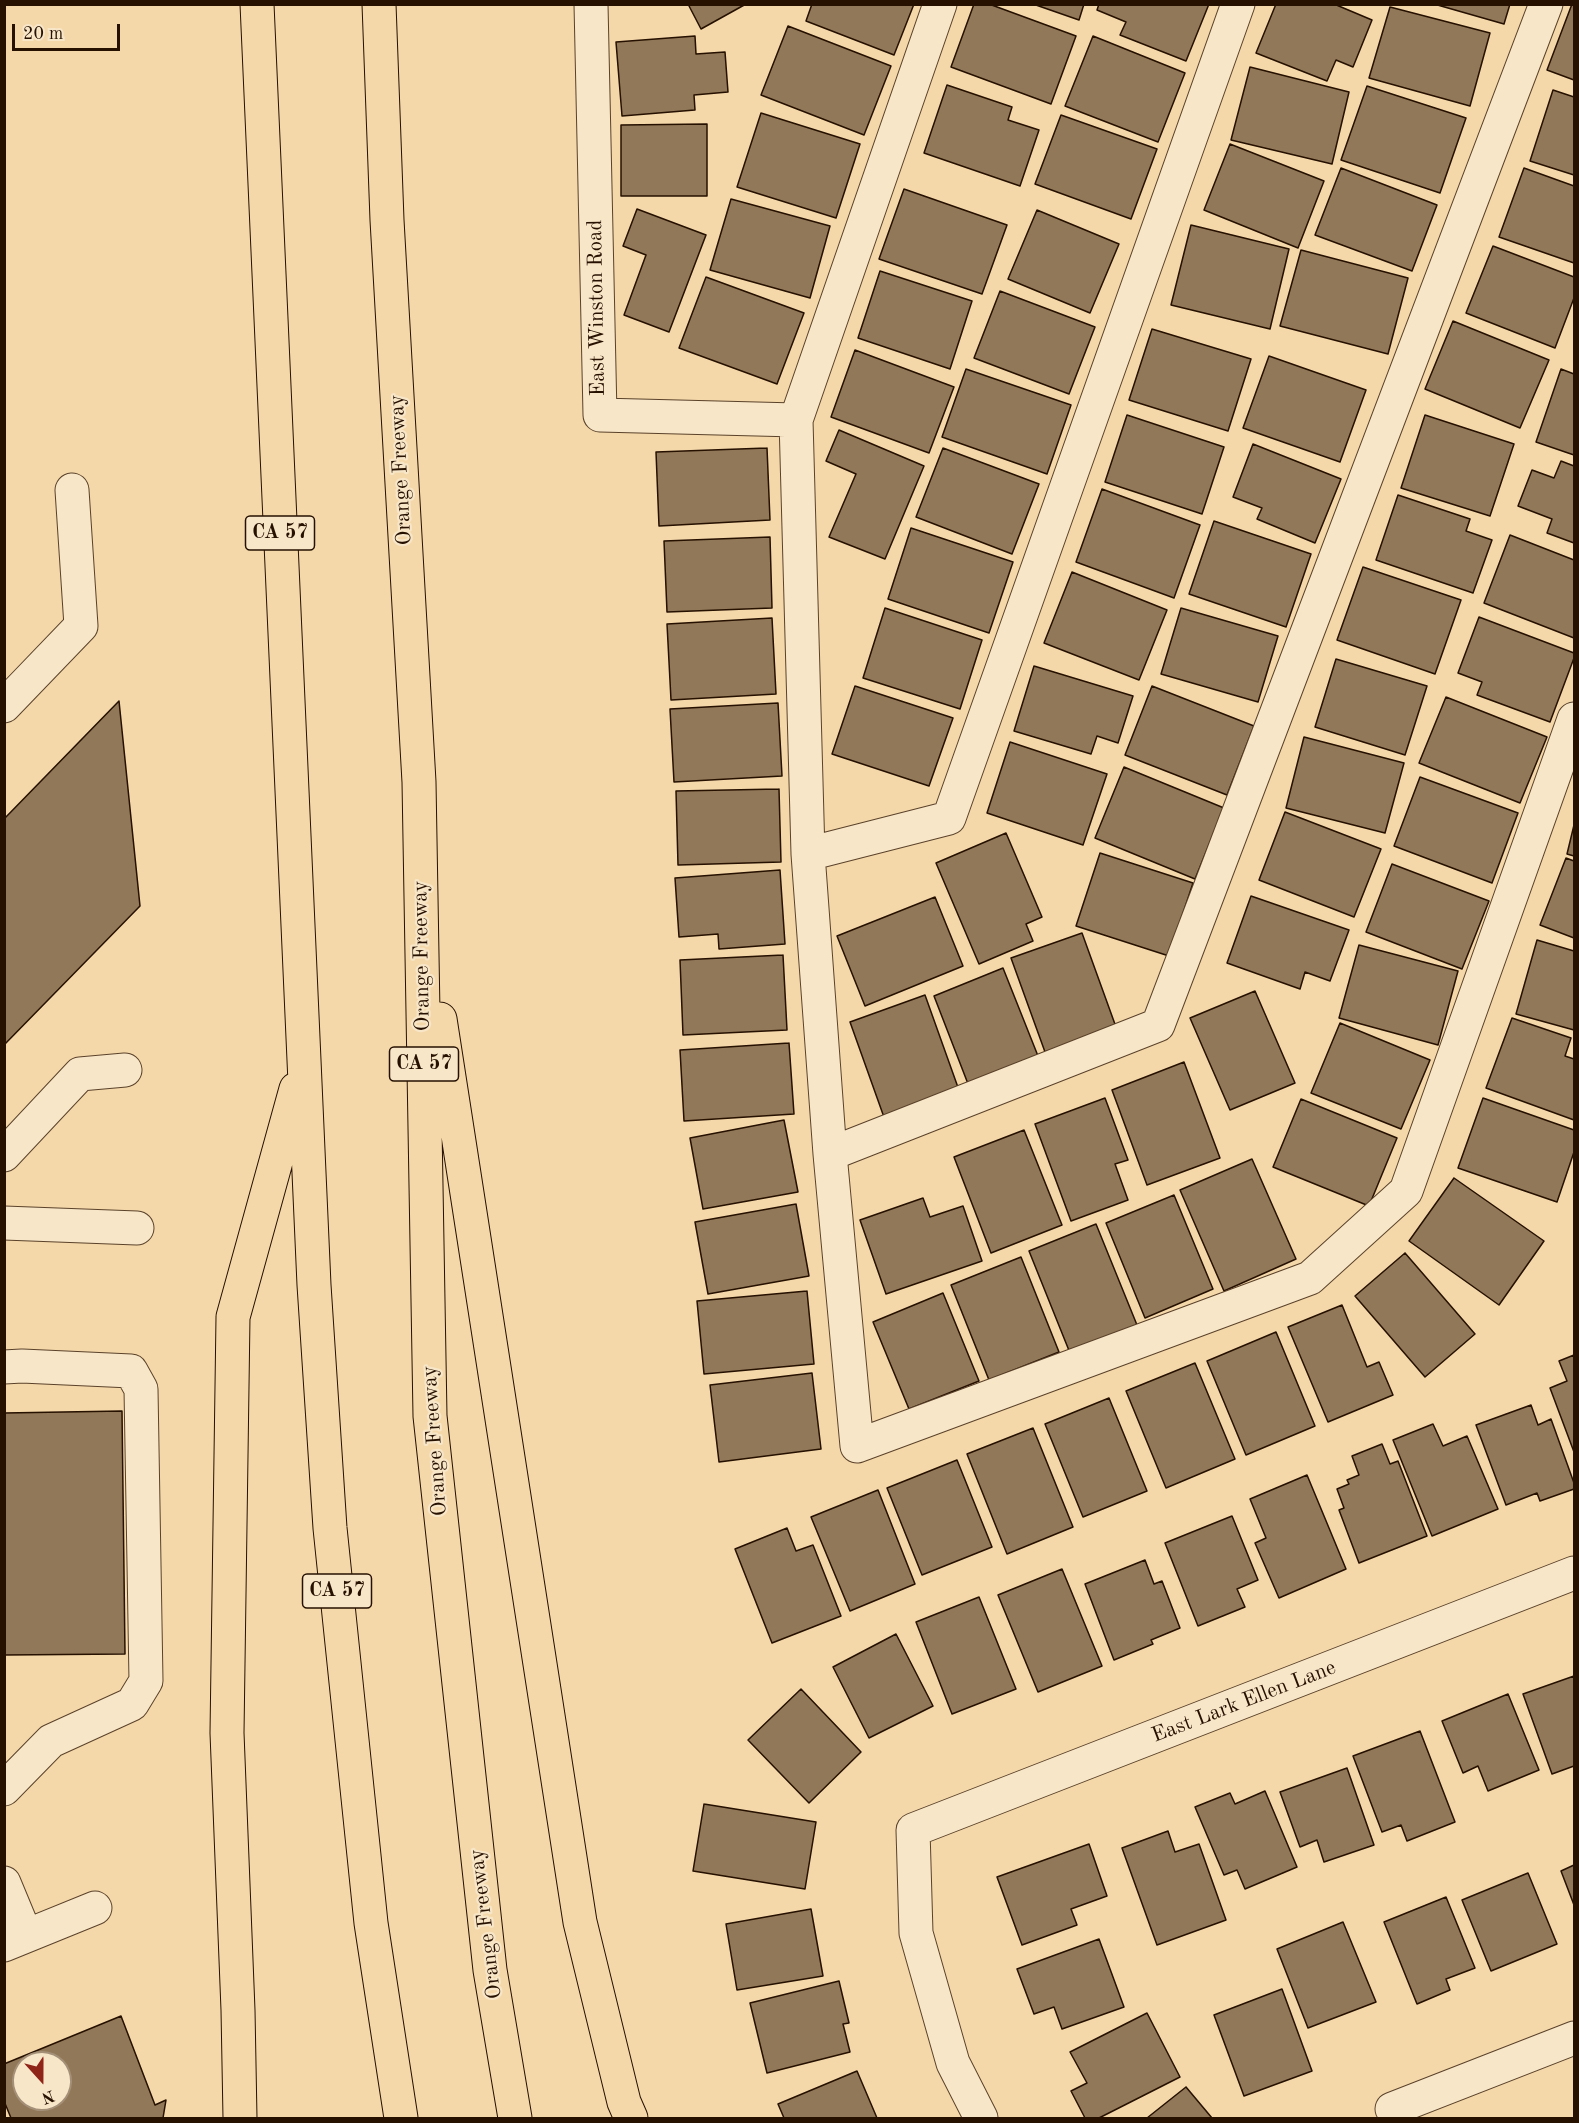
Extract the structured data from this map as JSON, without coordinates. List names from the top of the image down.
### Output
{
  "streets": {
    "highway": ["Orange Freeway", "CA 57"],
    "street": ["East Winston Road", "East Lark Ellen Lane"]
  },
  "scale_bar": "20 m",
  "north": "bottom"
}
